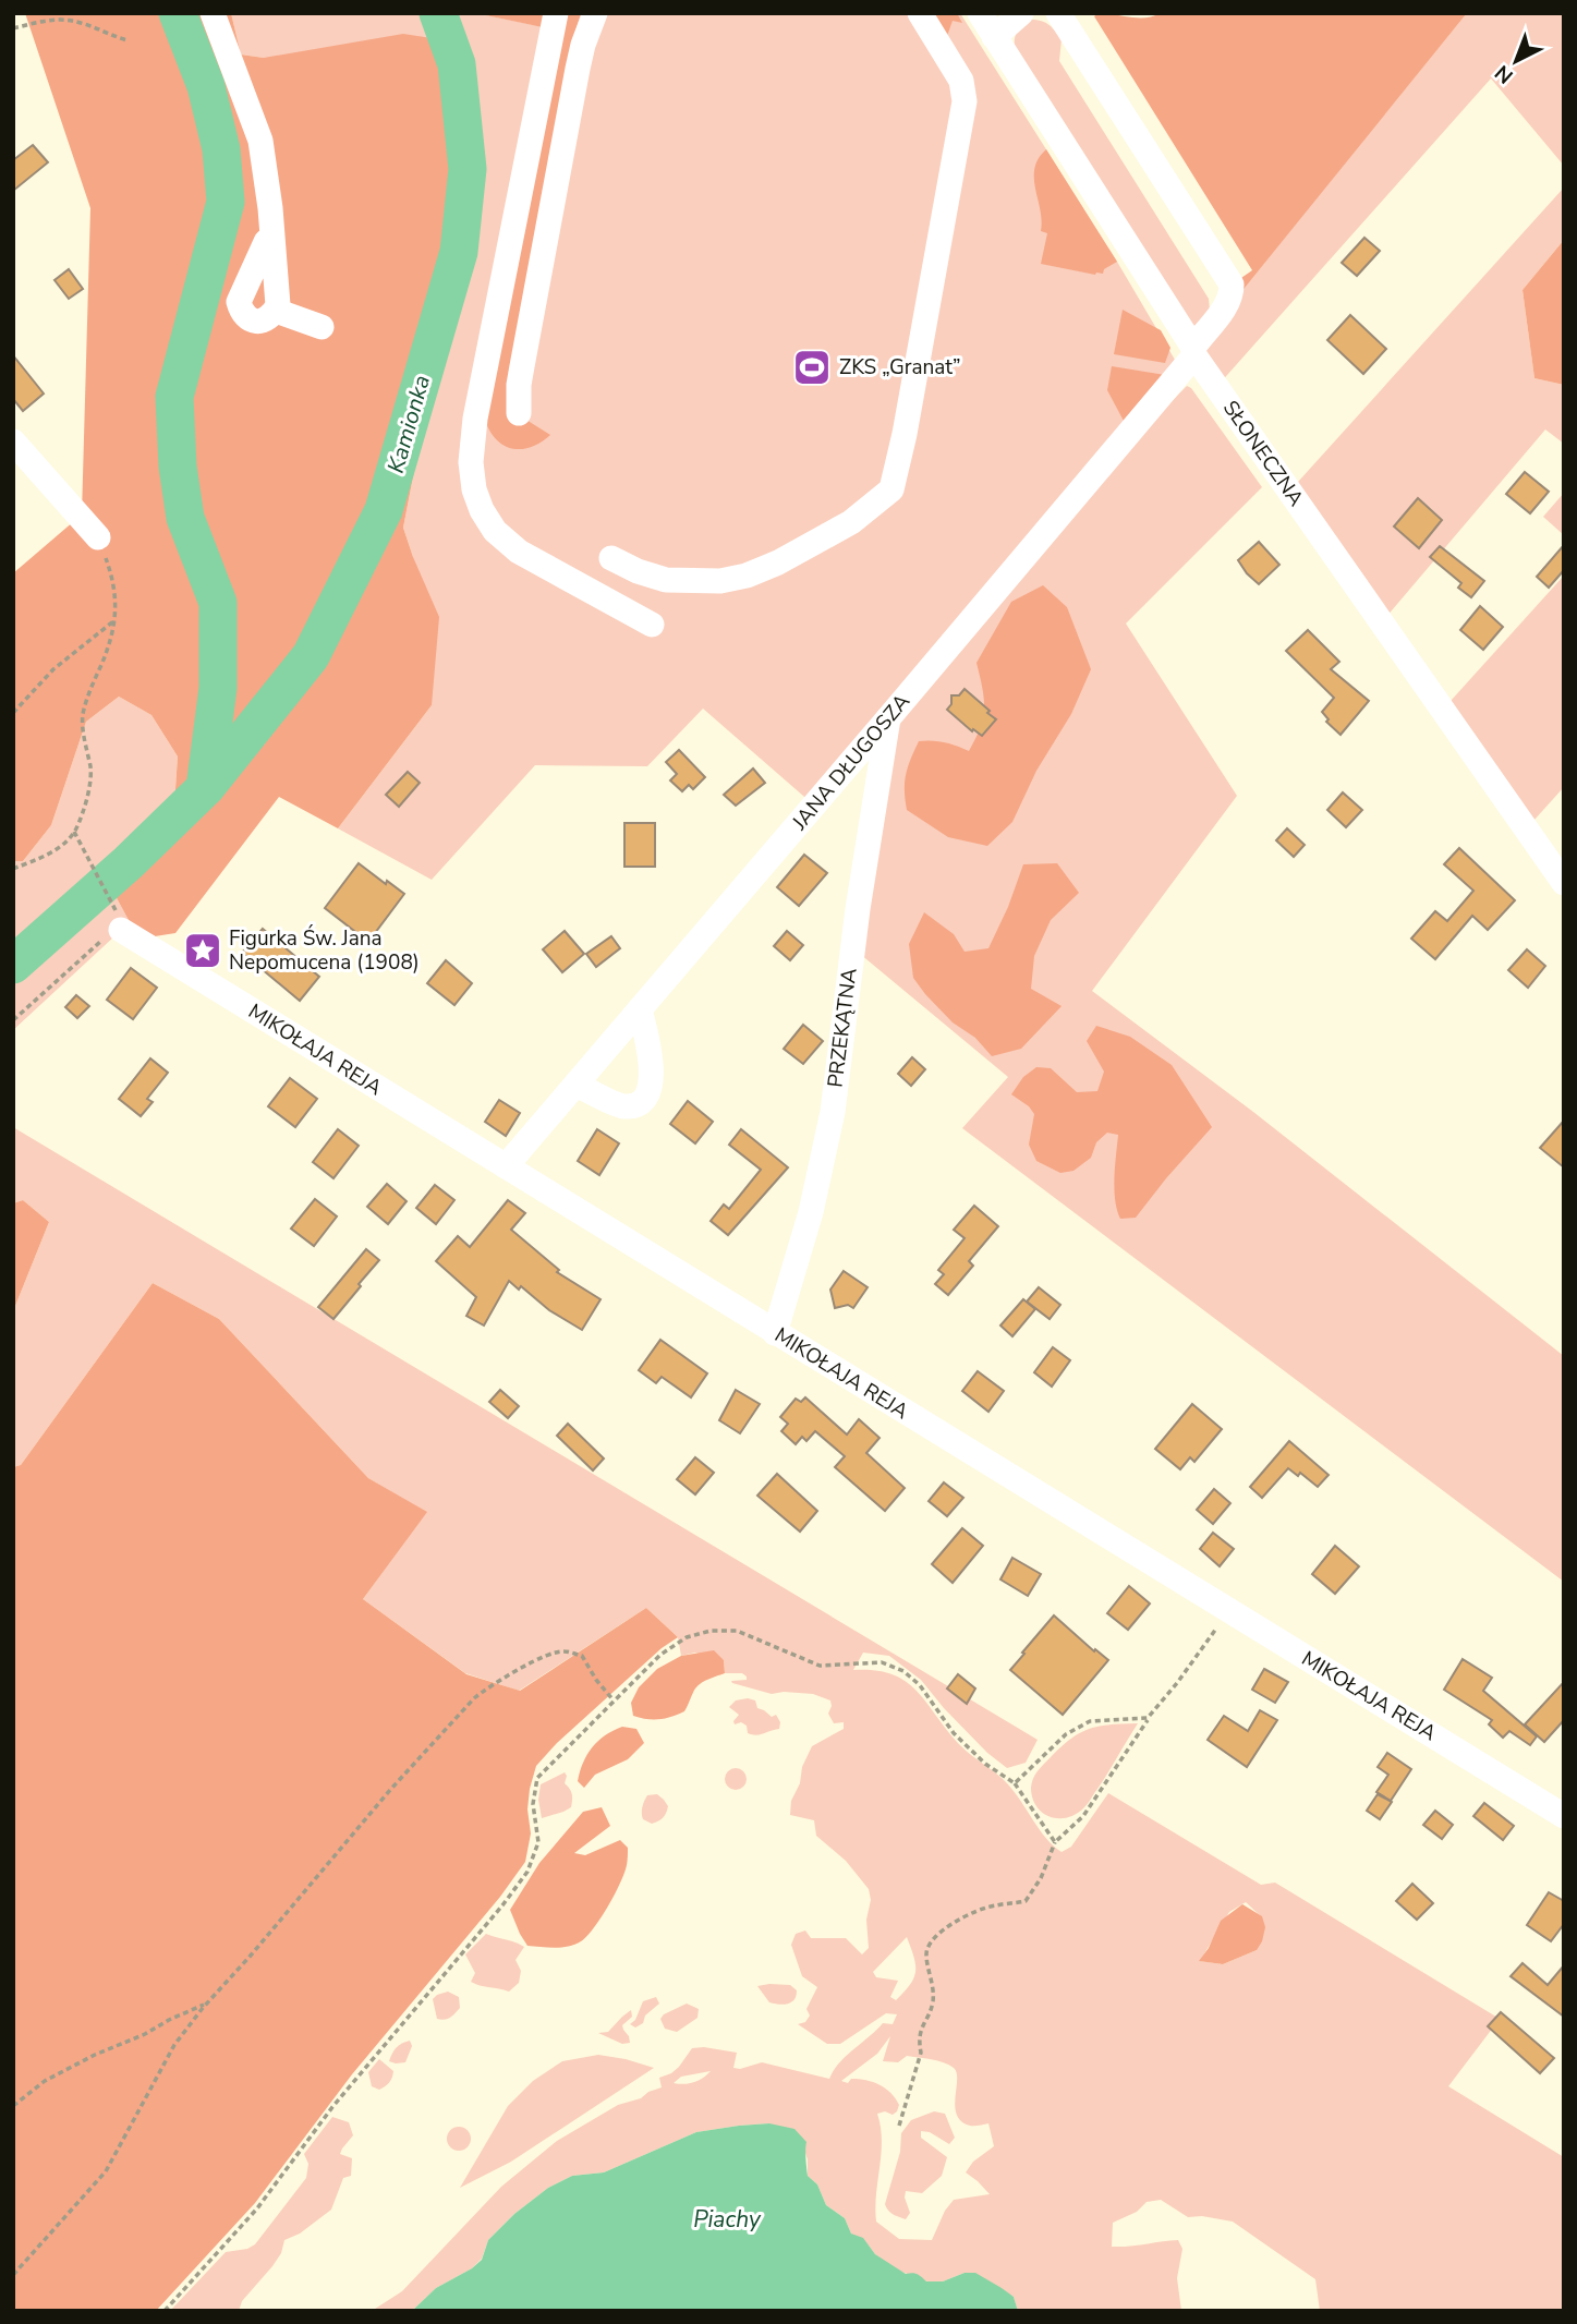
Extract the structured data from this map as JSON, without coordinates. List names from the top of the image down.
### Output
{
  "streets": {
    "street": [
      "SŁONECZNA",
      "JANA DŁUGOSZA",
      "PRZEKĄTNA",
      "MIKOŁAJA REJA"
    ]
  },
  "crossings": [
    ["SŁONECZNA", "JANA DŁUGOSZA"],
    ["JANA DŁUGOSZA", "PRZEKĄTNA"],
    ["JANA DŁUGOSZA", "MIKOŁAJA REJA"],
    ["PRZEKĄTNA", "MIKOŁAJA REJA"]
  ],
  "water": ["Kamionka", "Piachy"],
  "places": {
    "sports": ["ZKS „Granat”"],
    "place": ["Figurka Św. Jana Nepomucena (1908)"]
  },
  "north": "bottom left"
}
